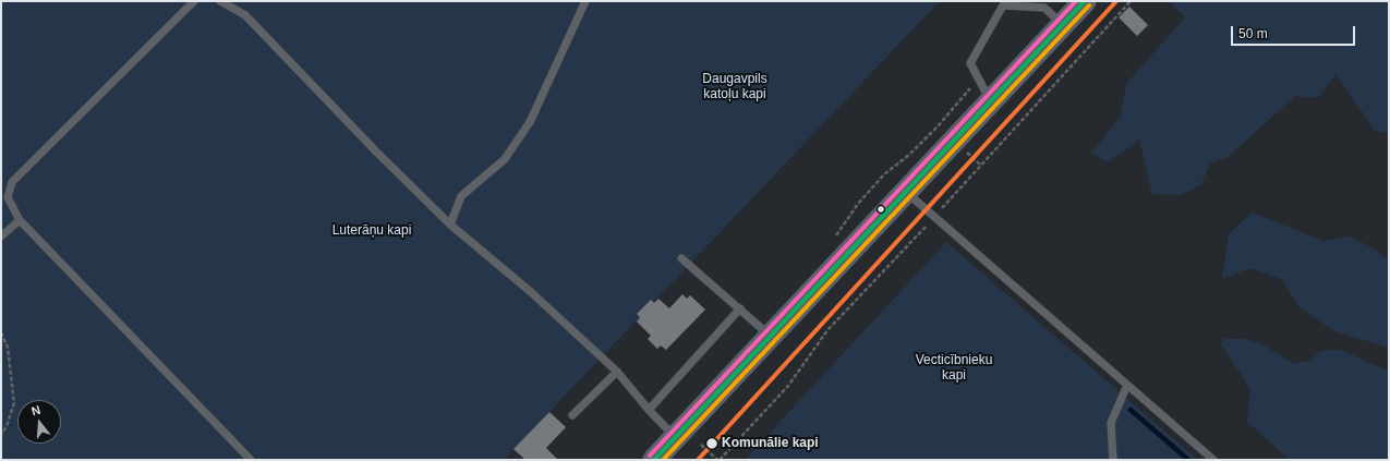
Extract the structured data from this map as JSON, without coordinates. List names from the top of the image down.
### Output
{
  "parks": ["Daugavpils katoļu kapi", "Luterāņu kapi", "Vecticībnieku kapi"],
  "places": ["Komunālie kapi"],
  "scale_bar": "50 m",
  "north": "top"
}
